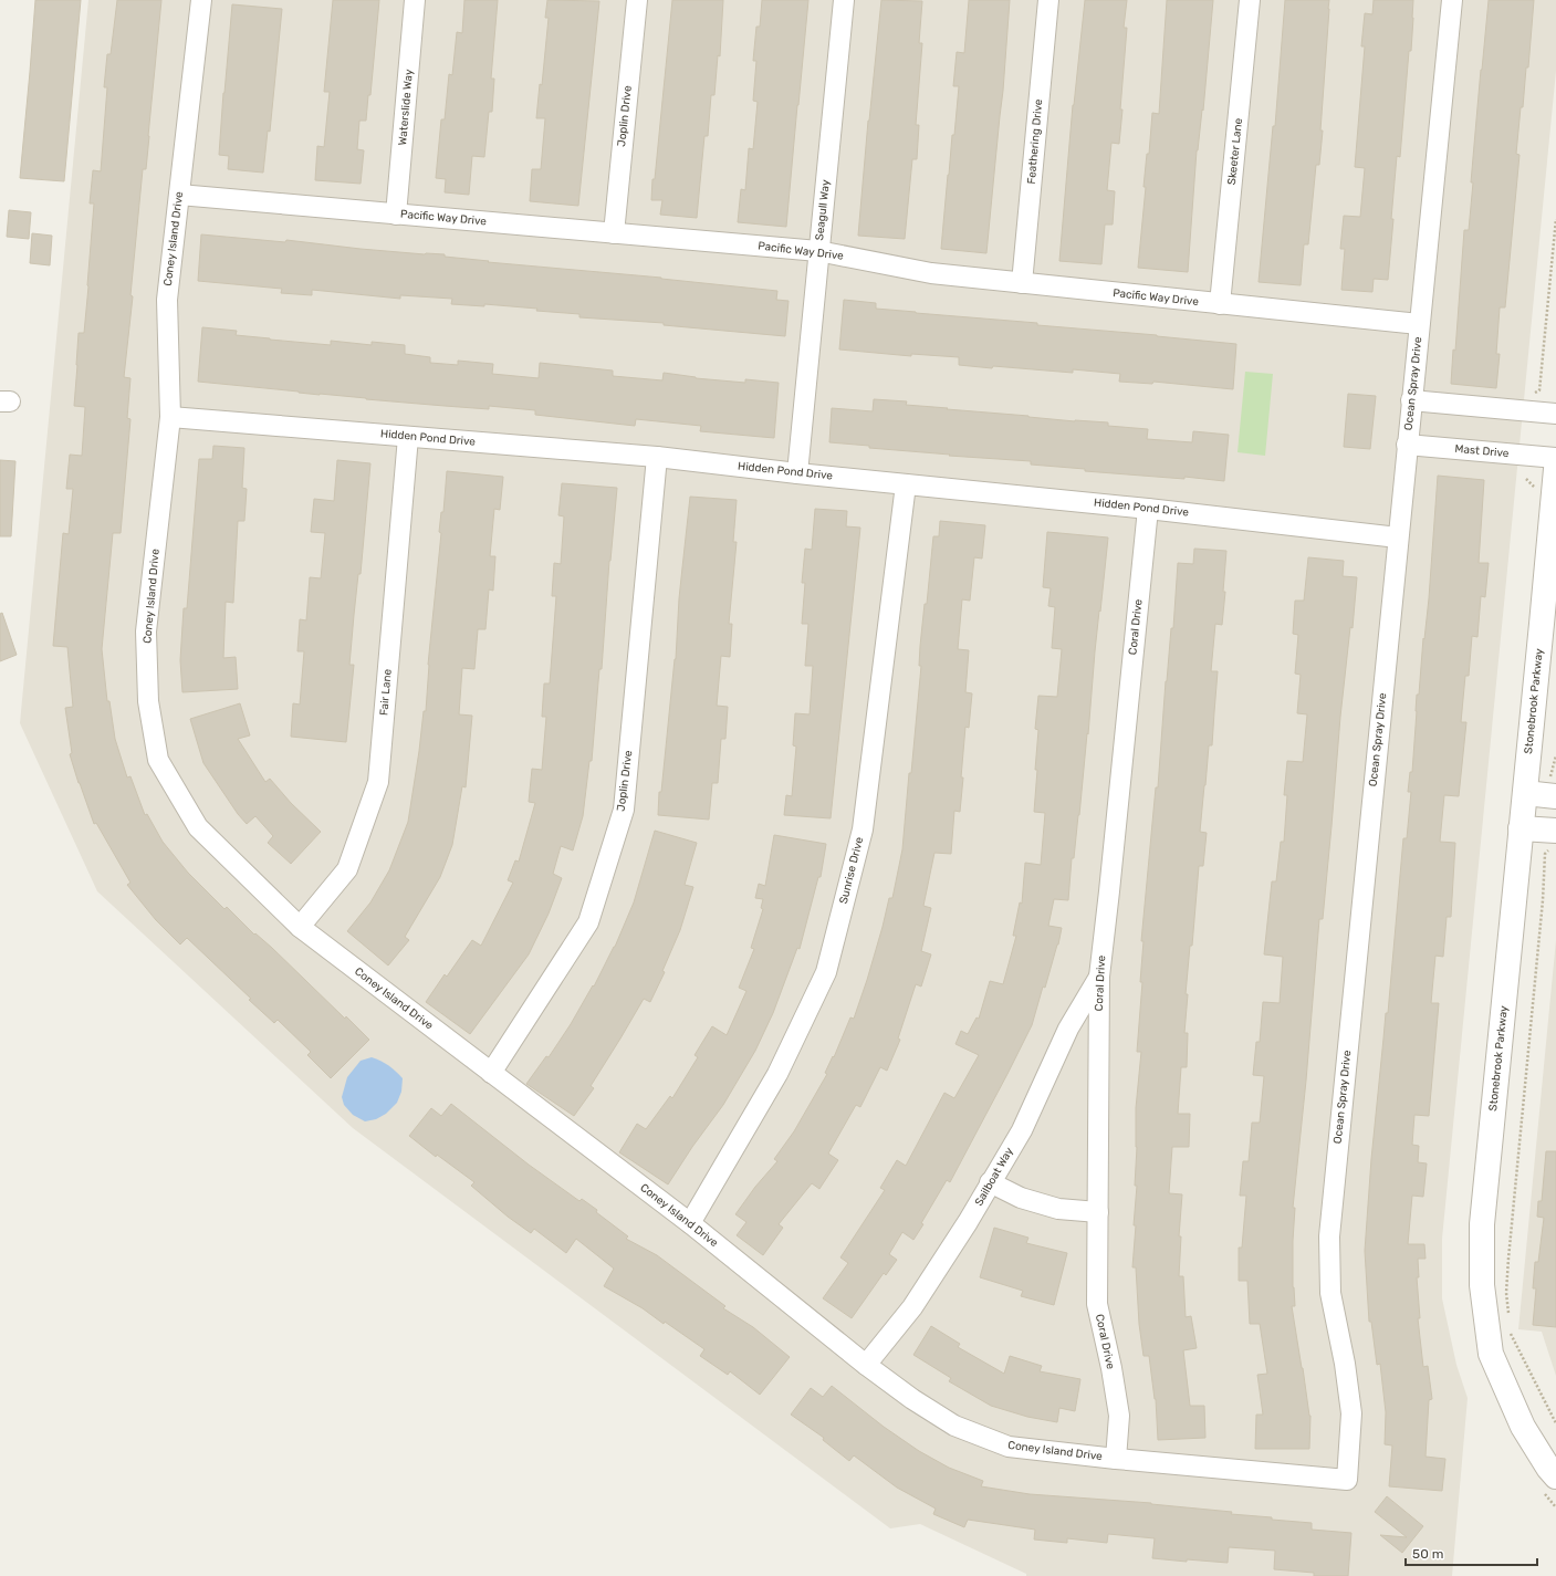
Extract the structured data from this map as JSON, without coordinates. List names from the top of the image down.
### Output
{
  "streets": {
    "street": [
      "Waterslide Way",
      "Joplin Drive",
      "Feathering Drive",
      "Skeeter Lane",
      "Seagull Way",
      "Pacific Way Drive",
      "Coney Island Drive",
      "Ocean Spray Drive",
      "Hidden Pond Drive",
      "Mast Drive",
      "Coral Drive",
      "Fair Lane",
      "Stonebrook Parkway",
      "Sunrise Drive",
      "Sailboat Way"
    ]
  },
  "crossings": [
    ["Waterslide Way", "Pacific Way Drive"],
    ["Joplin Drive", "Pacific Way Drive"],
    ["Joplin Drive", "Coney Island Drive"],
    ["Joplin Drive", "Hidden Pond Drive"],
    ["Feathering Drive", "Pacific Way Drive"],
    ["Skeeter Lane", "Pacific Way Drive"],
    ["Seagull Way", "Pacific Way Drive"],
    ["Seagull Way", "Hidden Pond Drive"],
    ["Pacific Way Drive", "Coney Island Drive"],
    ["Pacific Way Drive", "Ocean Spray Drive"],
    ["Coney Island Drive", "Ocean Spray Drive"],
    ["Coney Island Drive", "Hidden Pond Drive"],
    ["Coney Island Drive", "Coral Drive"],
    ["Coney Island Drive", "Fair Lane"],
    ["Coney Island Drive", "Sunrise Drive"],
    ["Coney Island Drive", "Sailboat Way"],
    ["Ocean Spray Drive", "Hidden Pond Drive"],
    ["Ocean Spray Drive", "Mast Drive"],
    ["Hidden Pond Drive", "Coral Drive"],
    ["Hidden Pond Drive", "Fair Lane"],
    ["Hidden Pond Drive", "Sunrise Drive"],
    ["Coral Drive", "Sailboat Way"]
  ],
  "scale_bar": "50 m"
}
